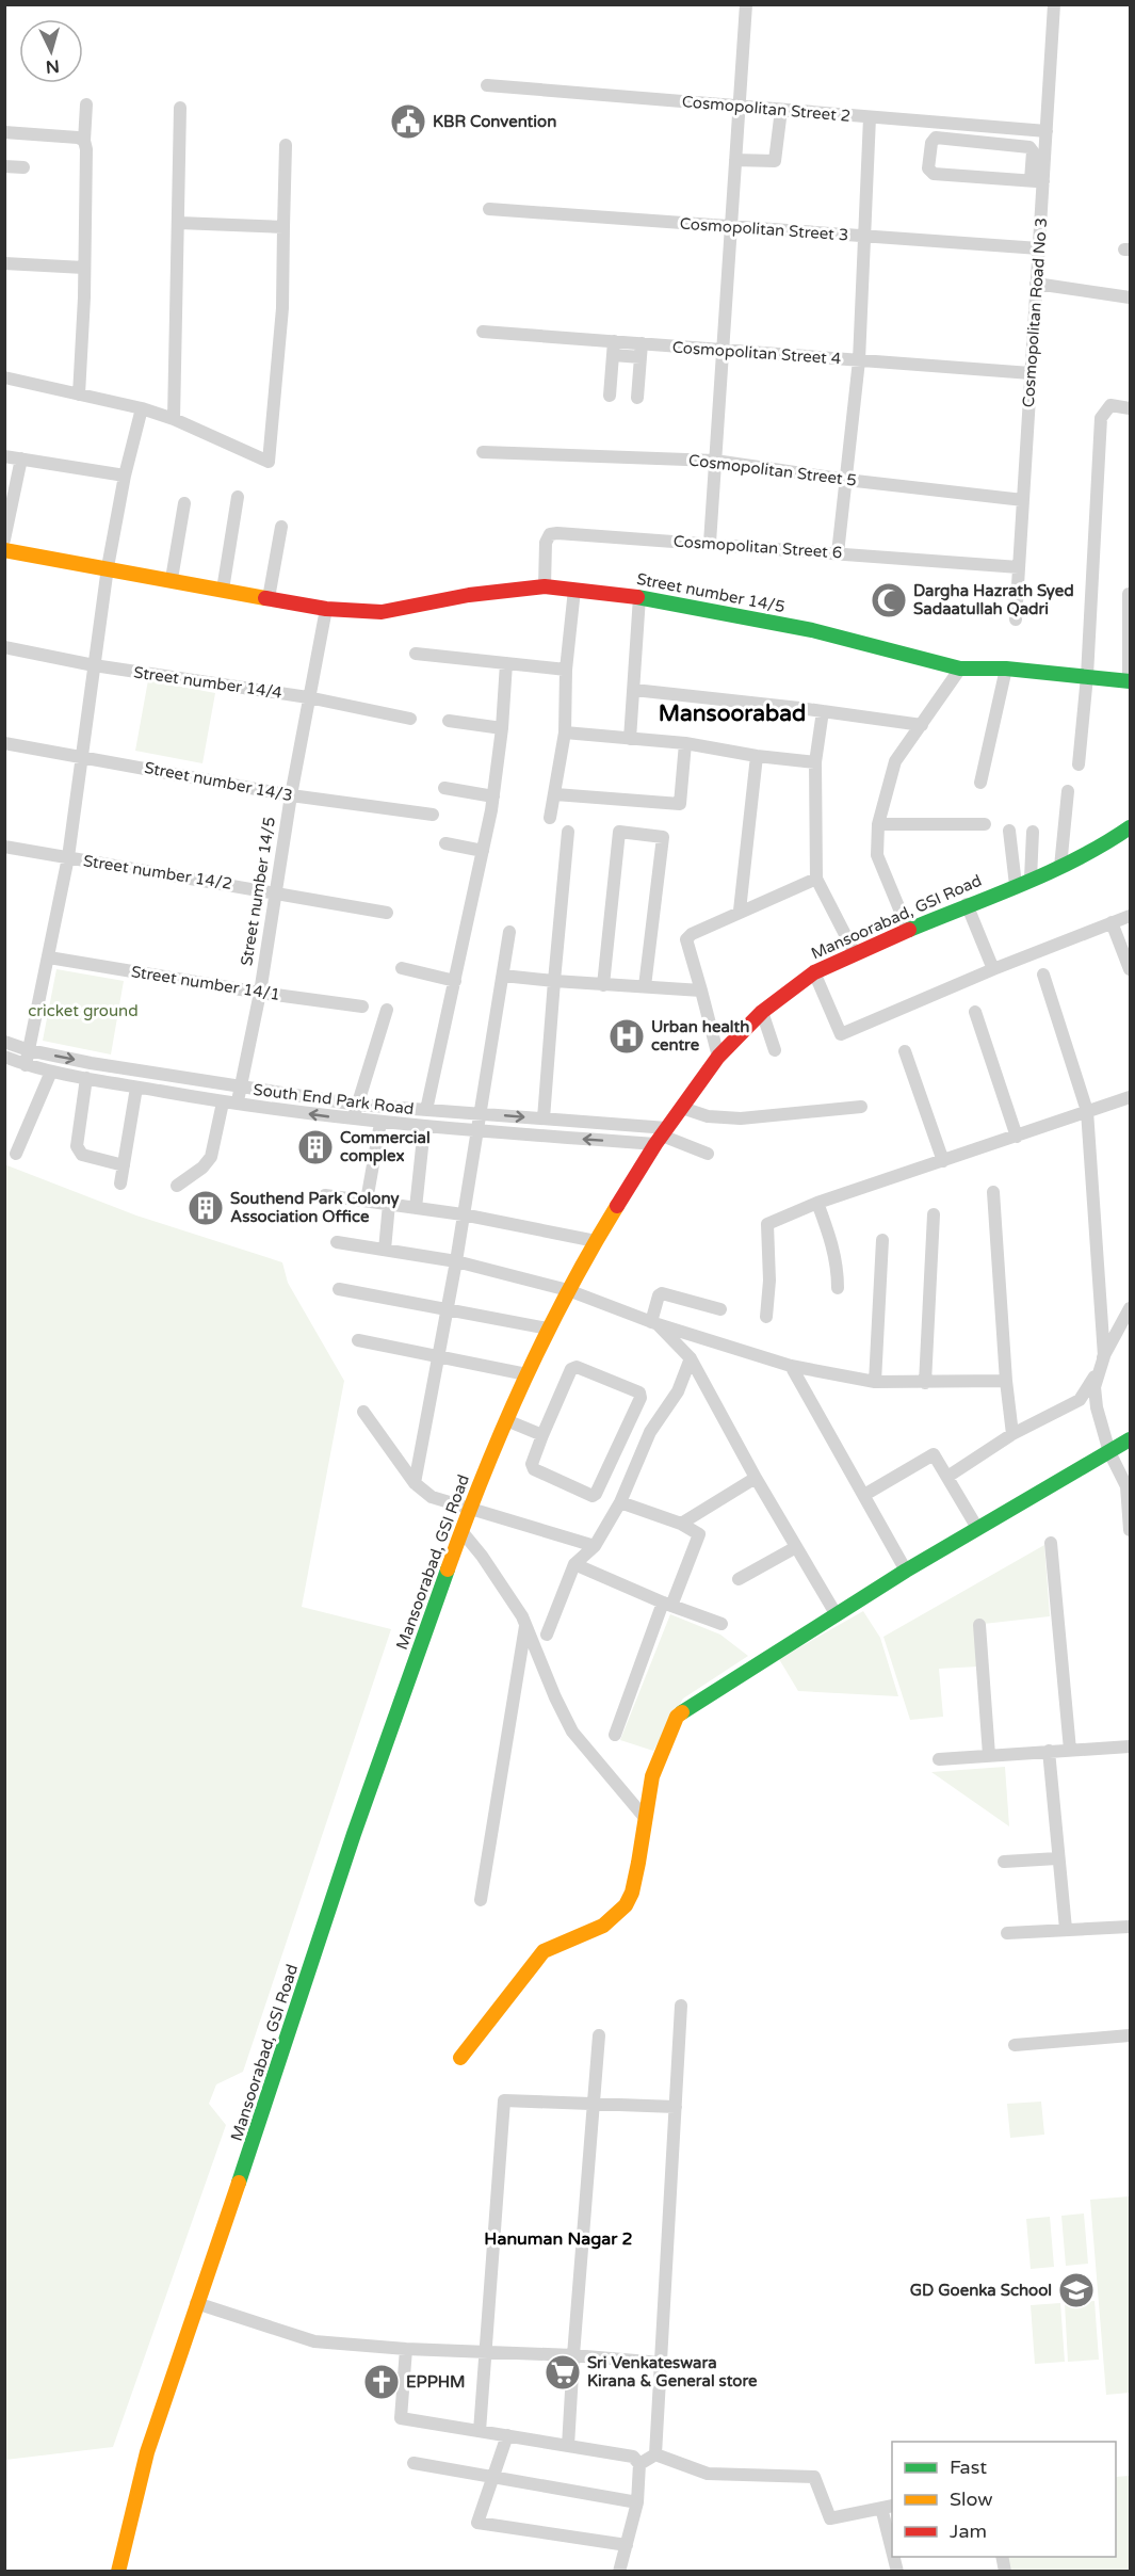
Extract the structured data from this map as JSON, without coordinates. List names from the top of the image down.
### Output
{
  "streets": {
    "street": [
      "Cosmopolitan Street 2",
      "Cosmopolitan Street 3",
      "Cosmopolitan Road No 3",
      "Cosmopolitan Street 4",
      "Cosmopolitan Street 5",
      "Cosmopolitan Street 6",
      "Street number 14/5",
      "Street number 14/4",
      "Street number 14/3",
      "Street number 14/2",
      "Mansoorabad, GSI Road",
      "Street number 14/1",
      "South End Park Road"
    ]
  },
  "crossings": [
    ["Cosmopolitan Street 2", "Cosmopolitan Road No 3"],
    ["Cosmopolitan Street 3", "Cosmopolitan Road No 3"],
    ["Cosmopolitan Road No 3", "Cosmopolitan Street 4"],
    ["Cosmopolitan Road No 3", "Cosmopolitan Street 5"],
    ["Cosmopolitan Road No 3", "Cosmopolitan Street 6"],
    ["Cosmopolitan Street 6", "Street number 14/5"],
    ["Street number 14/5", "Street number 14/4"],
    ["Street number 14/5", "Street number 14/3"],
    ["Street number 14/5", "Street number 14/2"],
    ["Street number 14/5", "Street number 14/1"],
    ["Street number 14/5", "South End Park Road"],
    ["Mansoorabad, GSI Road", "South End Park Road"]
  ],
  "districts": ["Mansoorabad", "Hanuman Nagar 2"],
  "parks": ["cricket ground"],
  "places": {
    "public building": ["KBR Convention"],
    "mosque": ["Dargha Hazrath Syed Sadaatullah Qadri"],
    "hospital": ["Urban health centre"],
    "building": ["Commercial complex", "Southend Park Colony Association Office"],
    "school or university": ["GD Goenka School"],
    "supermarket": ["Sri Venkateswara Kirana & General store"],
    "church": ["EPPHM"]
  },
  "legend": ["Fast", "Slow", "Jam"],
  "north": "bottom"
}
